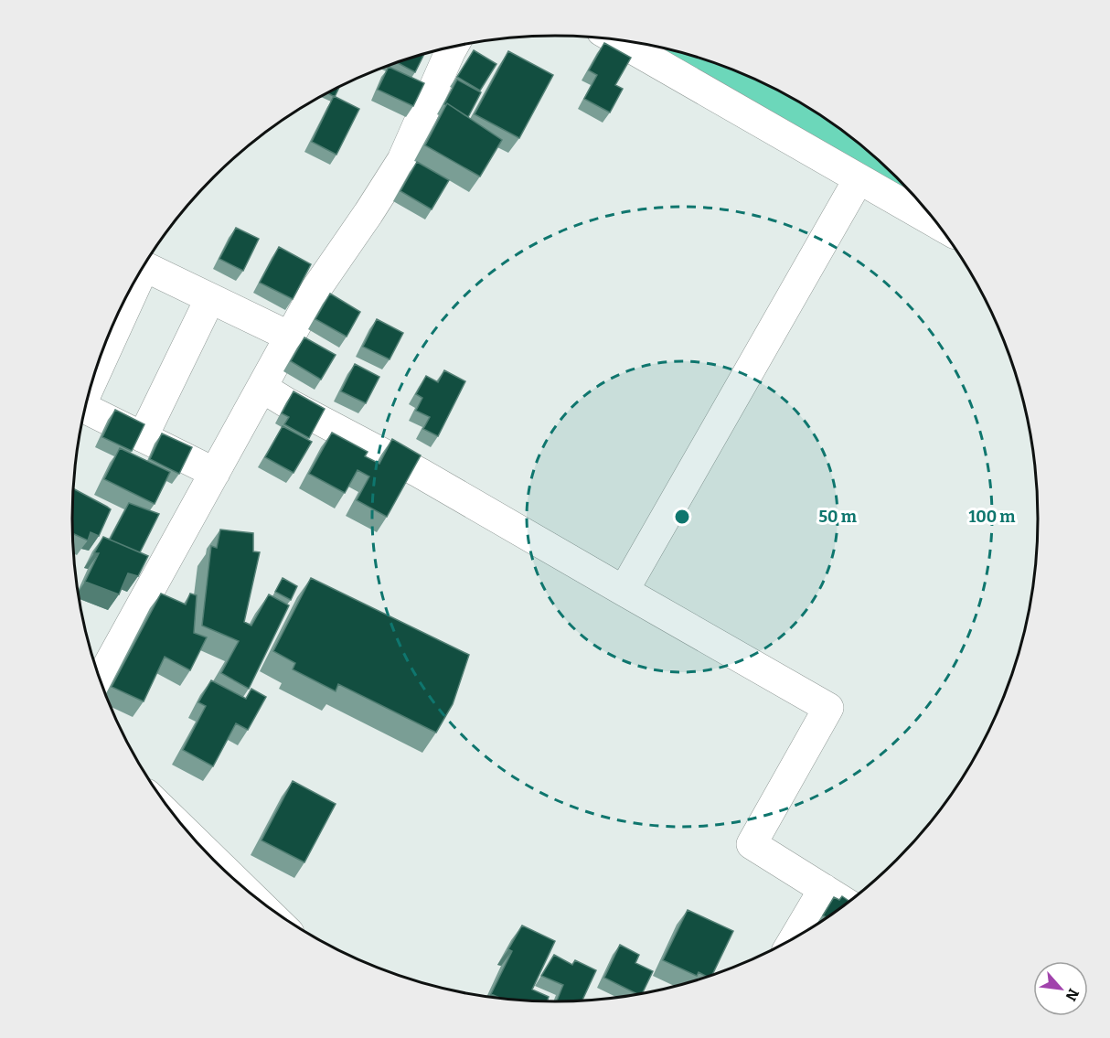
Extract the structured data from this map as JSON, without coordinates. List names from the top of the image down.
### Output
{
  "north": "bottom right",
  "rings": ["50 m", "100 m"]
}
